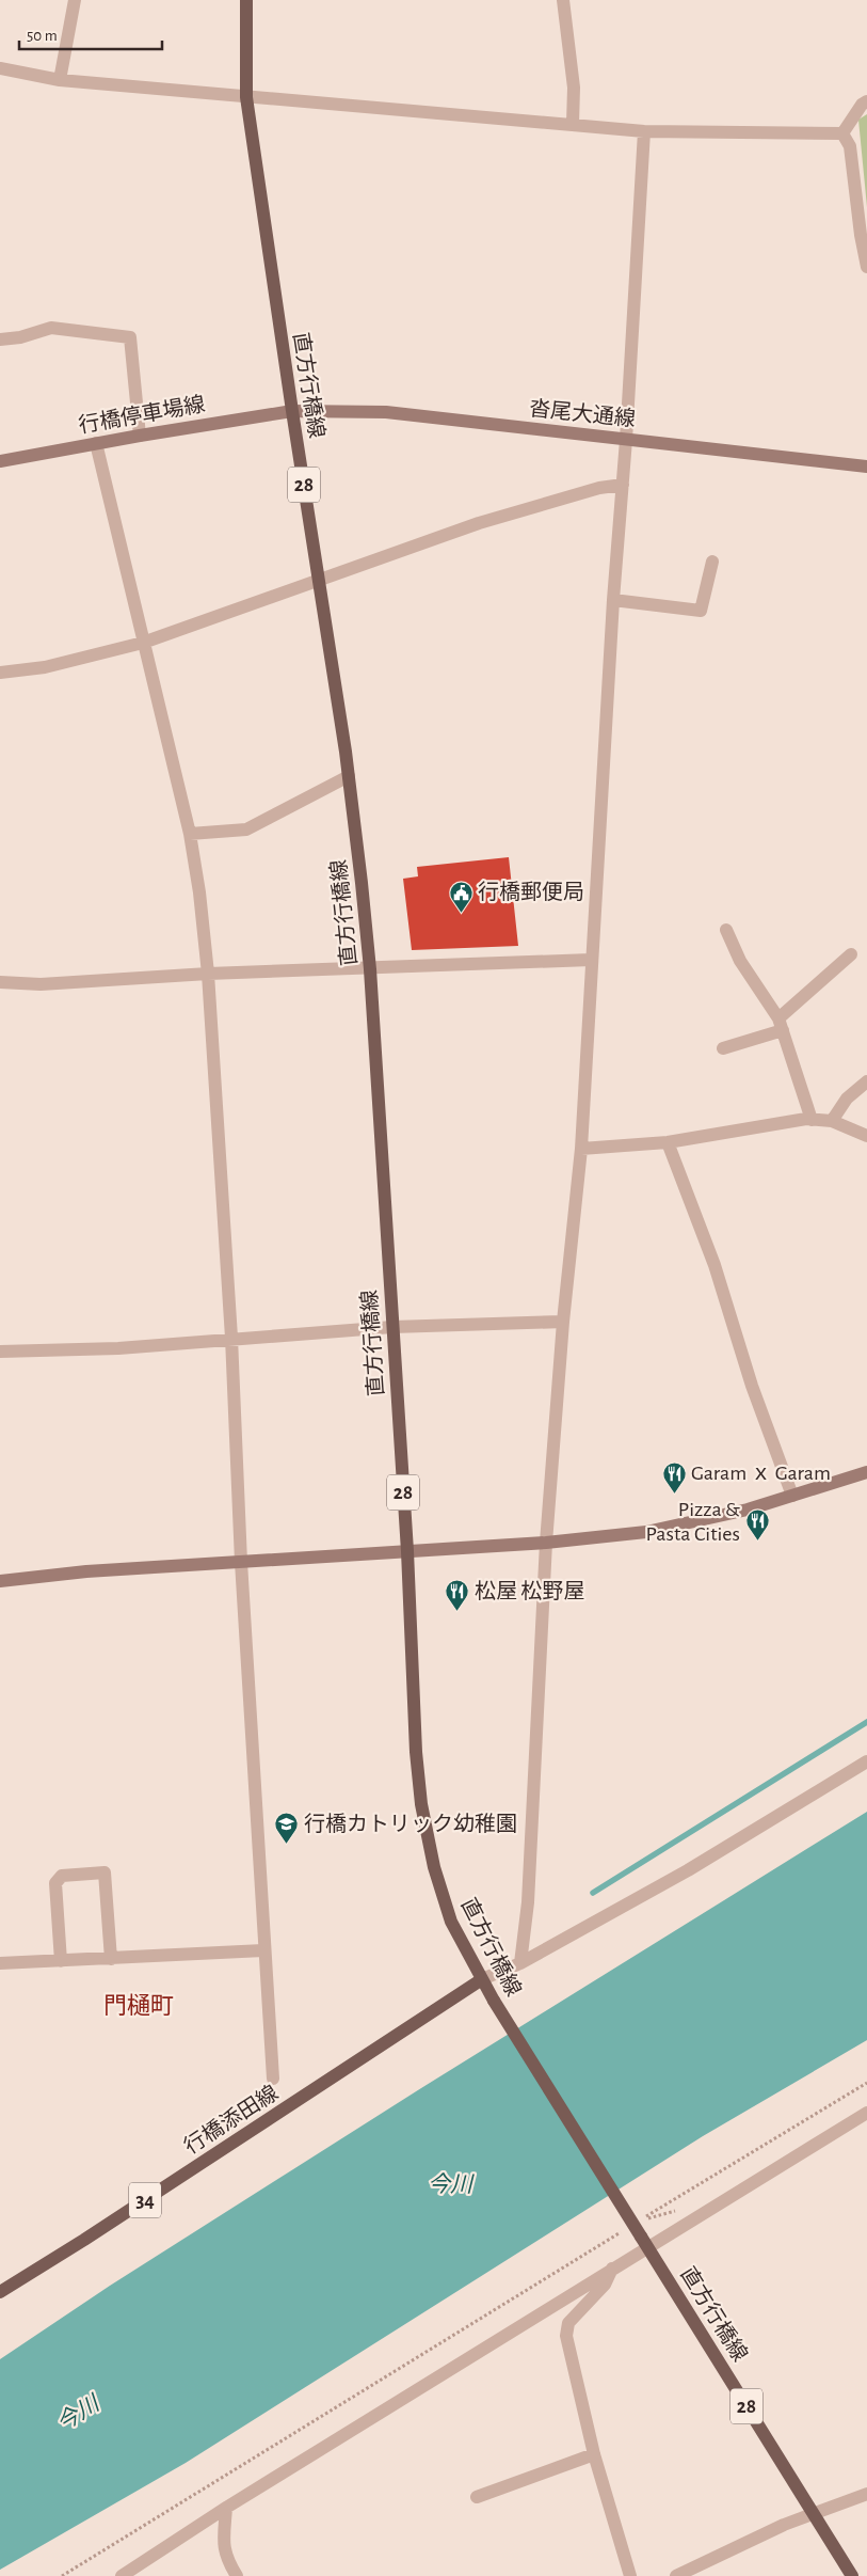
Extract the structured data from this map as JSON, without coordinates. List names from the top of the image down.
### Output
{
  "streets": {
    "main road": [
      "直方行橋線",
      "28",
      "行橋添田線",
      "34"
    ],
    "street": ["沓尾大通線", "行橋停車場線"]
  },
  "crossings": [
    ["直方行橋線", "沓尾大通線"],
    ["直方行橋線", "行橋停車場線"],
    ["直方行橋線", "行橋添田線"],
    ["沓尾大通線", "行橋停車場線"]
  ],
  "districts": ["門樋町"],
  "water": ["今川"],
  "places": {
    "public building": ["行橋郵便局"],
    "restaurant": ["Garam ｘ Garam", "Pizza & Pasta Cities", "松屋 松野屋"],
    "school or university": ["行橋カトリック幼稚園"]
  },
  "scale_bar": "50 m"
}
